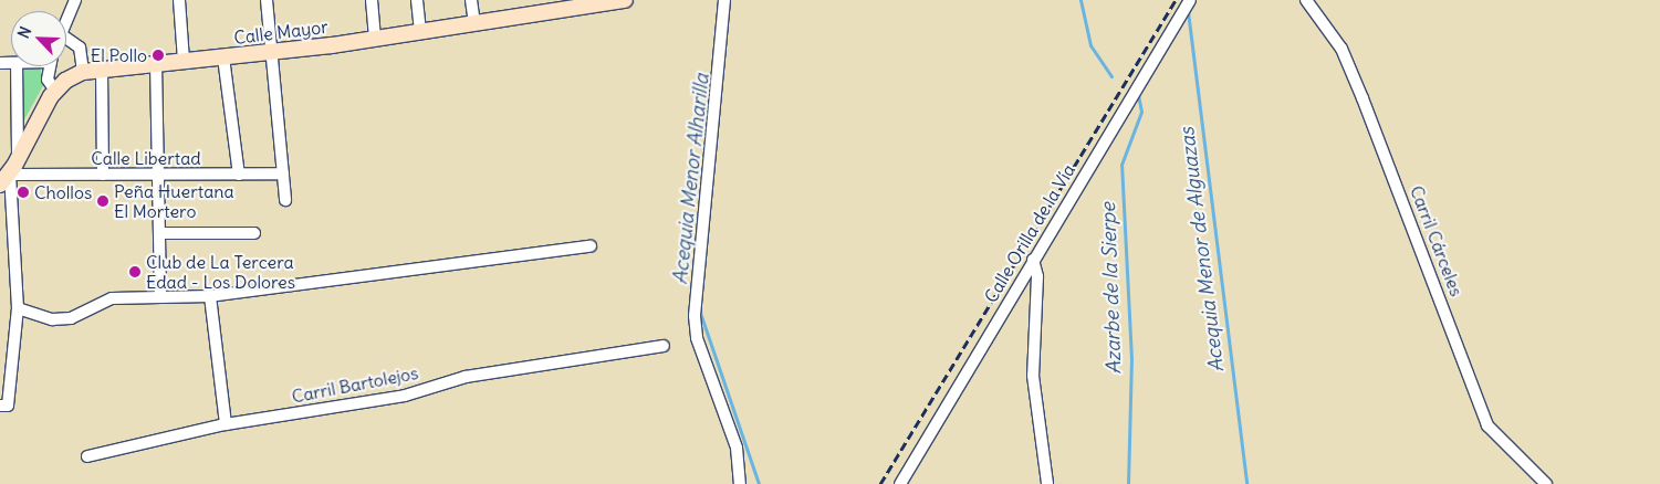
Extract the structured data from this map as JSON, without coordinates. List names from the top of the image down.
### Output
{
  "streets": {
    "main road": ["Calle Mayor"],
    "street": [
      "Calle Libertad",
      "Calle Orilla de la Vía",
      "Carril Cárceles",
      "Carril Bartolejos"
    ]
  },
  "crossings": [
    ["Calle Mayor", "Calle Libertad"]
  ],
  "water": ["Acequia Menor Alharilla", "Acequia Menor de Alguazas", "Azarbe de la Sierpe"],
  "places": [
    "El Pollo",
    "Chollos",
    "Peña Huertana El Mortero",
    "Club de La Tercera Edad - Los Dolores"
  ],
  "north": "top left"
}
